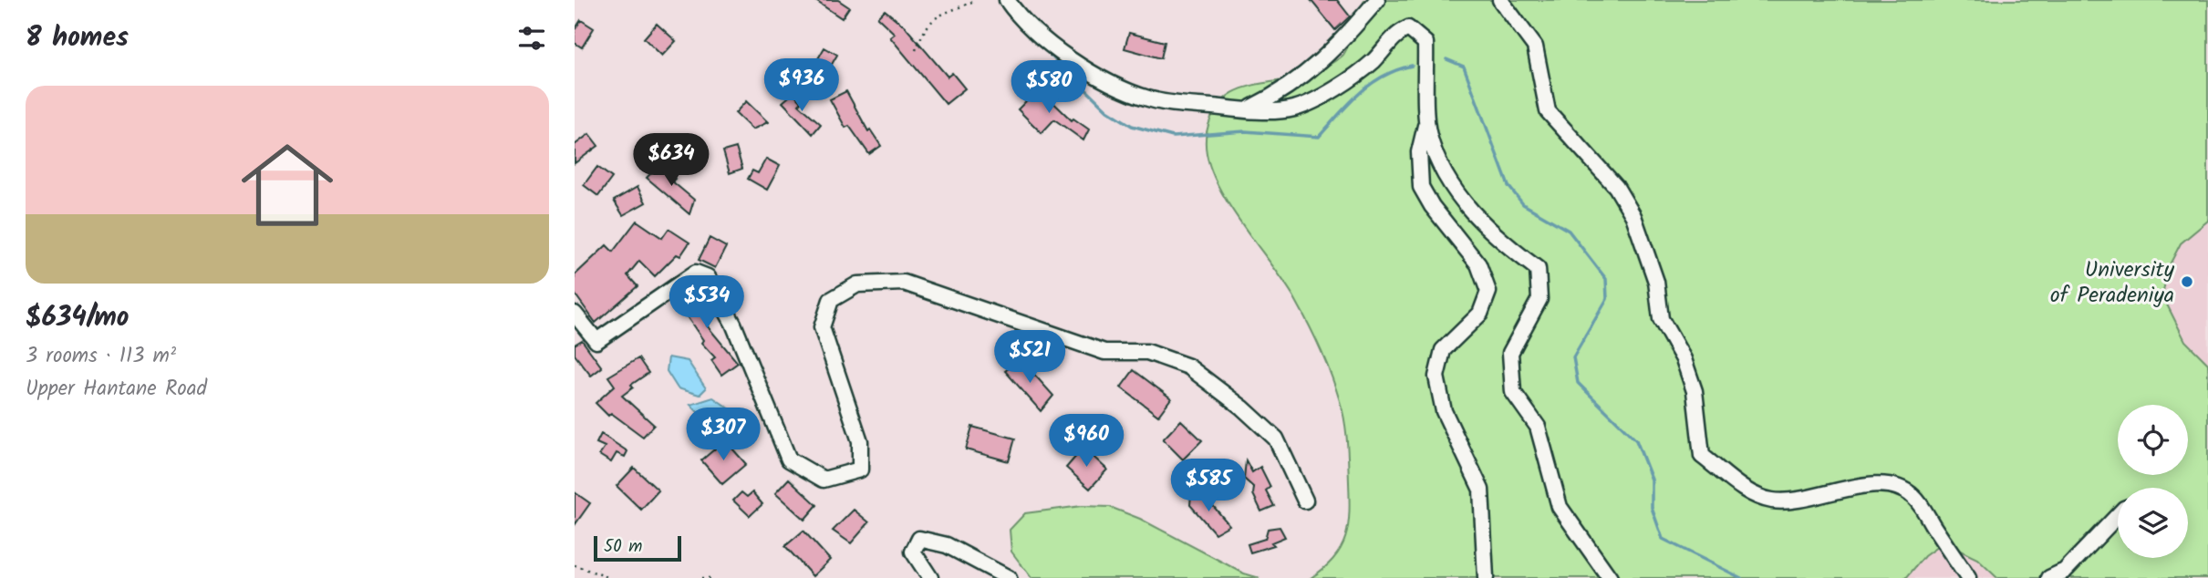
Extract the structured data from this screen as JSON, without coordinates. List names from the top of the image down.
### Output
{
  "places": ["University of Peradeniya"],
  "scale_bar": "50 m",
  "page": {
    "heading": "8 homes",
    "price": [
      "$936",
      "$580",
      "$634",
      "$534",
      "$521",
      "$307",
      "$960",
      "$585"
    ],
    "list": [
      {
        "name": "$634/mo",
        "note": "3 rooms · 113 m² · Upper Hantane Road"
      }
    ],
    "scale": "50 m"
  }
}
